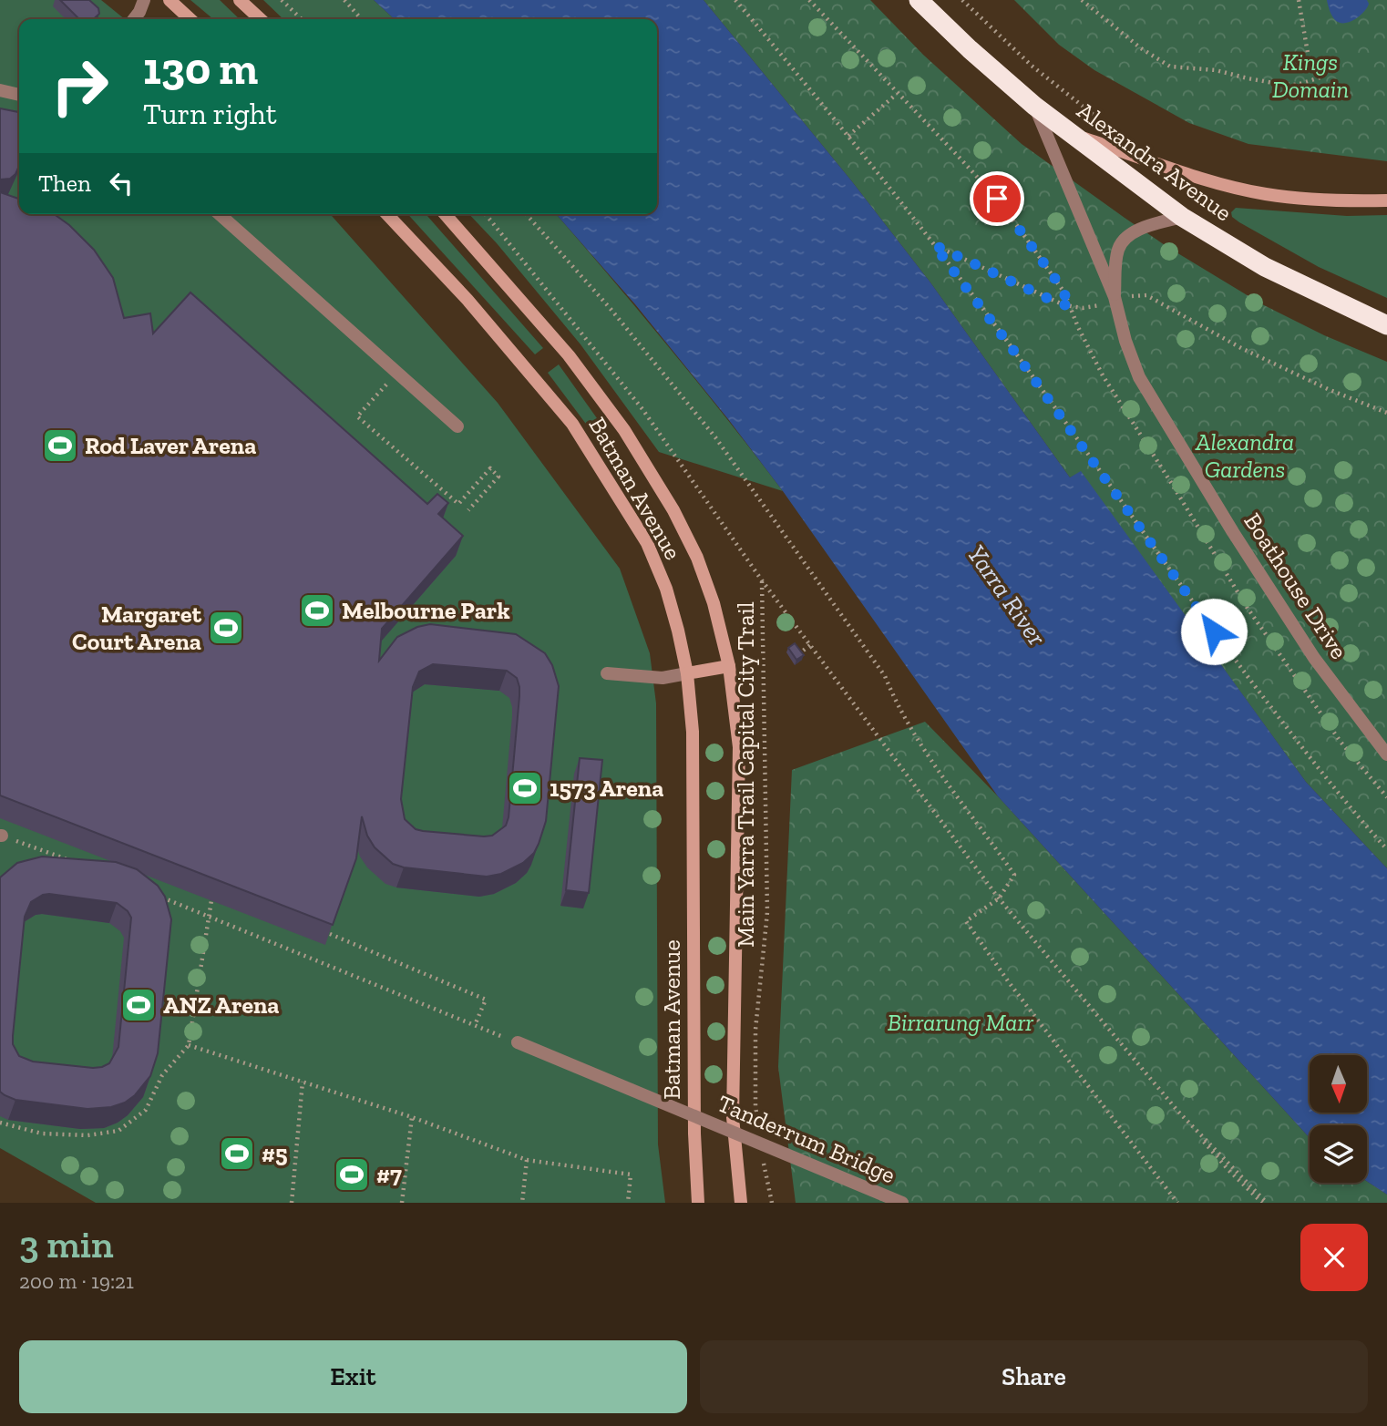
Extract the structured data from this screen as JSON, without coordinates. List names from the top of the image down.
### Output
{
  "streets": {
    "highway": ["Alexandra Avenue"],
    "street": ["Batman Avenue", "Boathouse Drive", "Tanderrum Bridge"],
    "path": ["Main Yarra Trail Capital City Trail"]
  },
  "crossings": [
    ["Alexandra Avenue", "Boathouse Drive"]
  ],
  "water": ["Yarra River"],
  "parks": ["Kings Domain", "Alexandra Gardens", "Birrarung Marr"],
  "places": {
    "sports": [
      "Rod Laver Arena",
      "Melbourne Park",
      "Margaret Court Arena",
      "1573 Arena",
      "ANZ Arena",
      "#5",
      "#7"
    ]
  },
  "north": "bottom",
  "page": {
    "turn": ["130 m", "Turn right"],
    "then": "Then",
    "heading": ["3 min", "200 m · 19:21"],
    "buttons": ["Exit", "Share"]
  }
}
